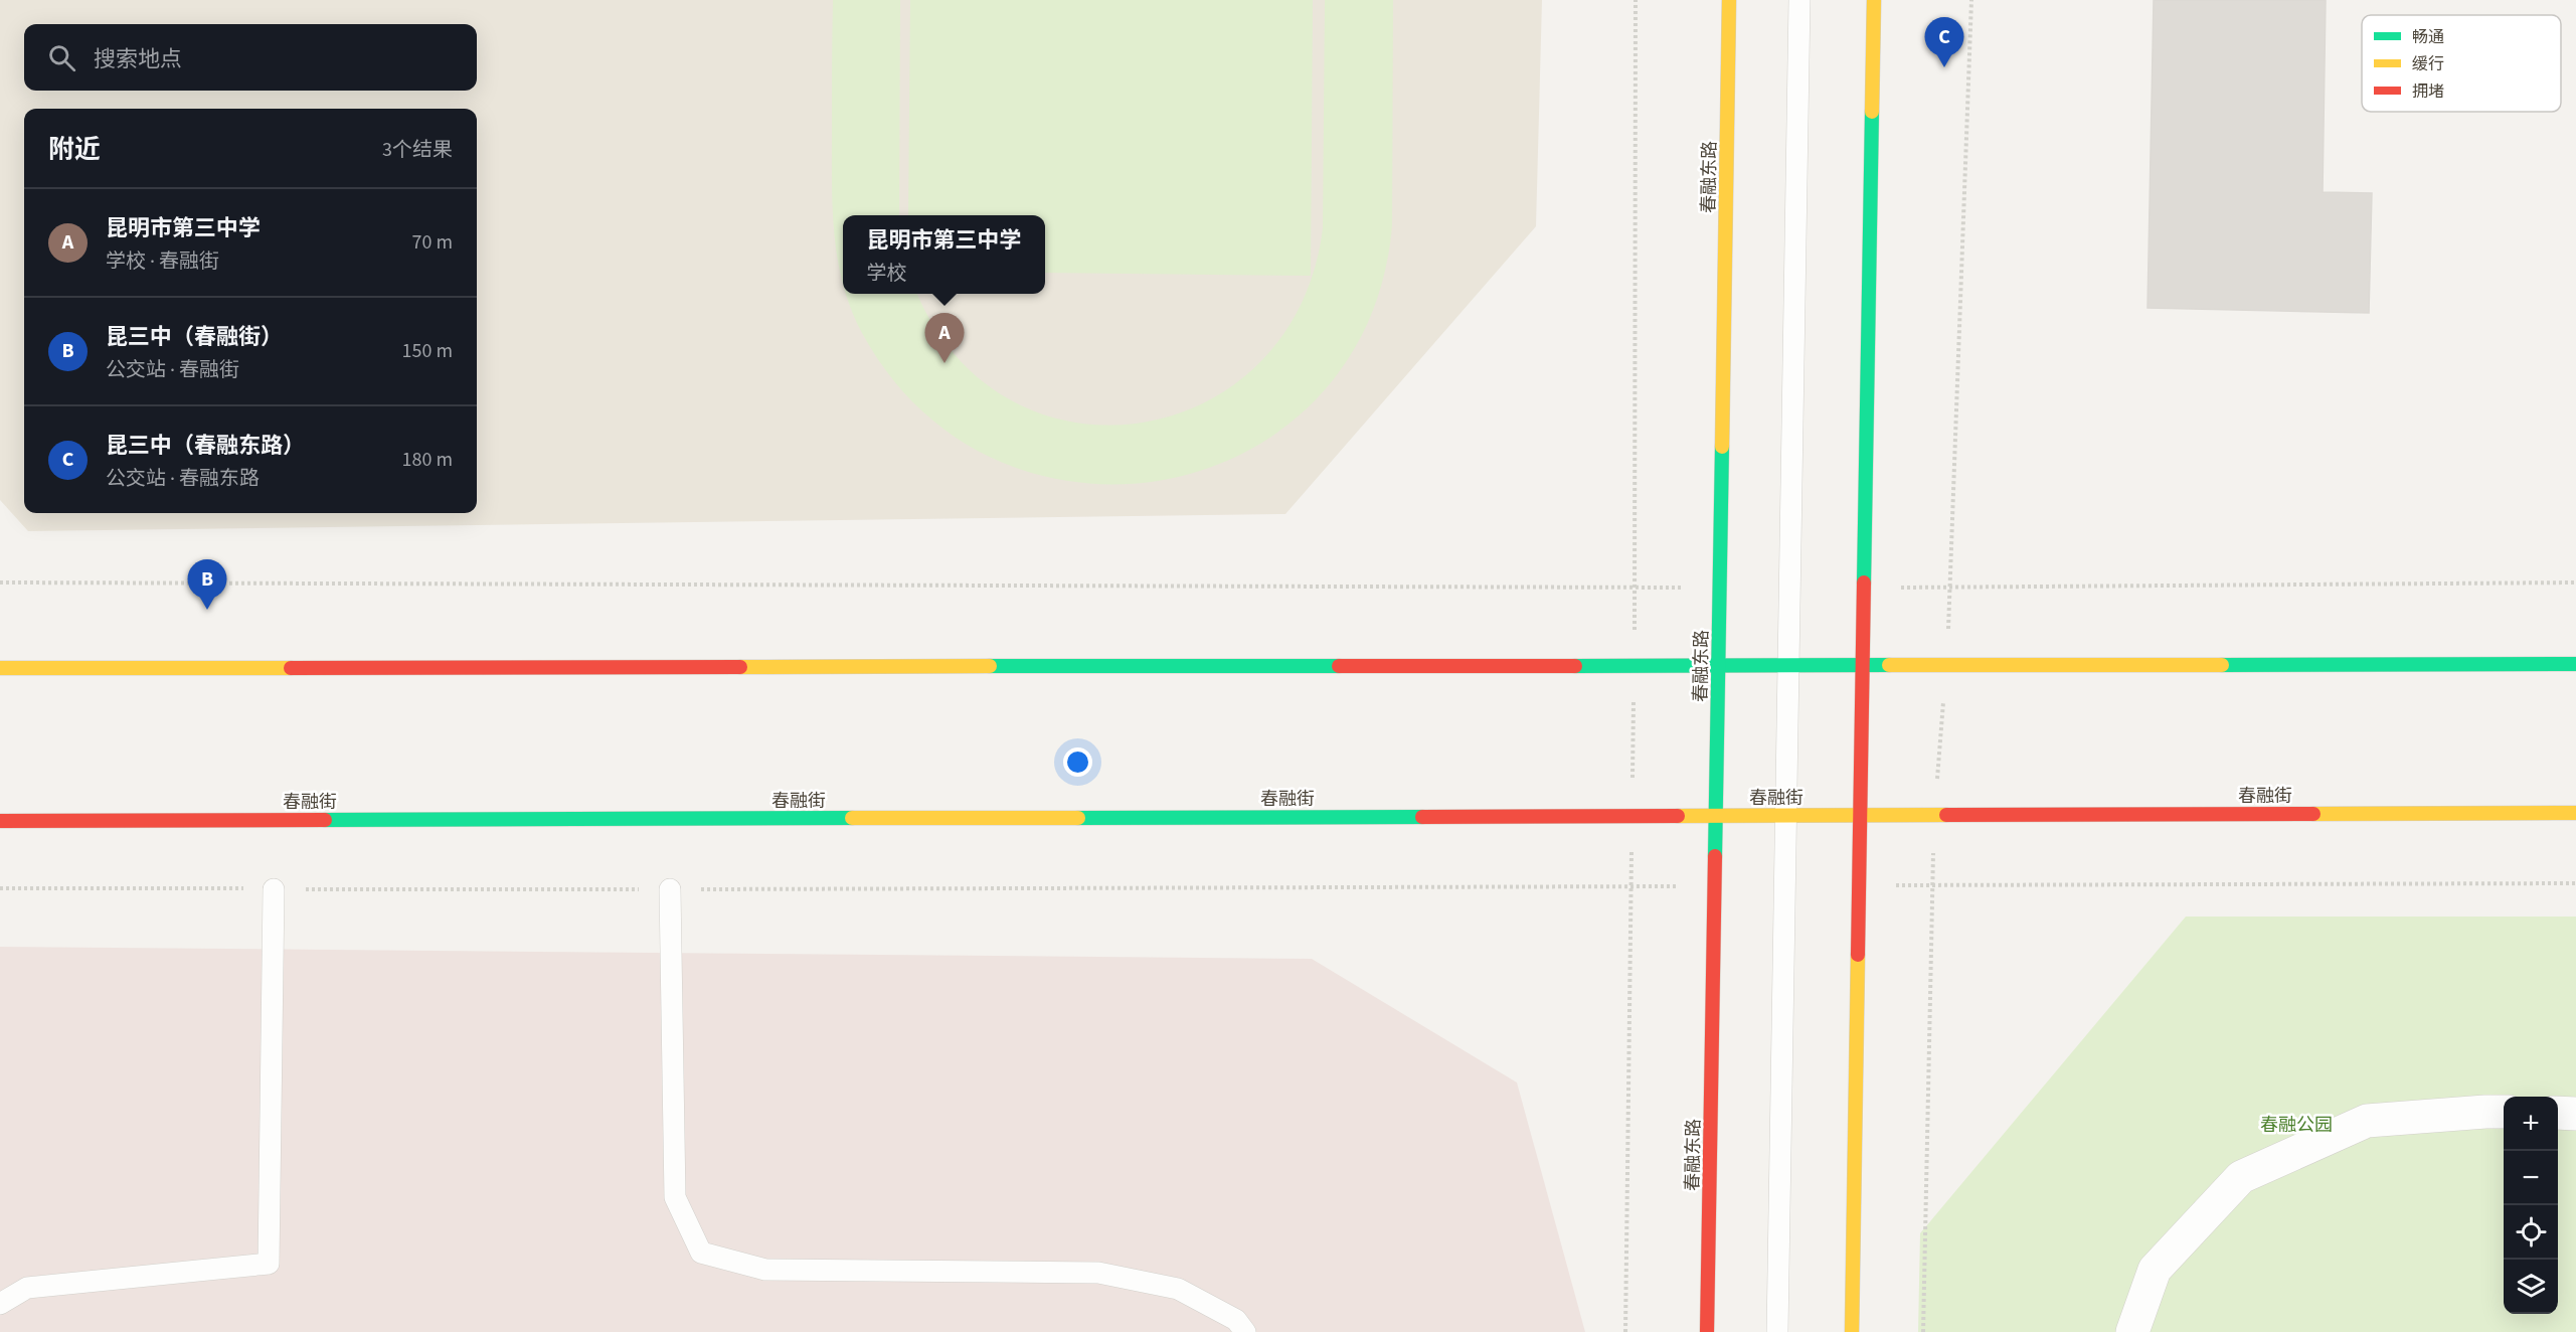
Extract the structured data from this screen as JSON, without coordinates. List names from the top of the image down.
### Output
{
  "streets": {
    "main road": ["春融东路", "春融街"]
  },
  "crossings": [
    ["春融东路", "春融街"]
  ],
  "parks": ["春融公园"],
  "legend": ["畅通", "缓行", "拥堵"],
  "page": {
    "pins": ["C", "A", "B"],
    "search": "搜索地点",
    "heading": ["附近", "3个结果"],
    "list": [
      {
        "mark": "A",
        "name": "昆明市第三中学",
        "note": "学校 · 春融街",
        "value": "70 m"
      },
      {
        "mark": "B",
        "name": "昆三中（春融街）",
        "note": "公交站 · 春融街",
        "value": "150 m"
      },
      {
        "mark": "C",
        "name": "昆三中（春融东路）",
        "note": "公交站 · 春融东路",
        "value": "180 m"
      }
    ],
    "popup": ["昆明市第三中学", "学校"],
    "map_buttons": ["+", "−"]
  }
}
